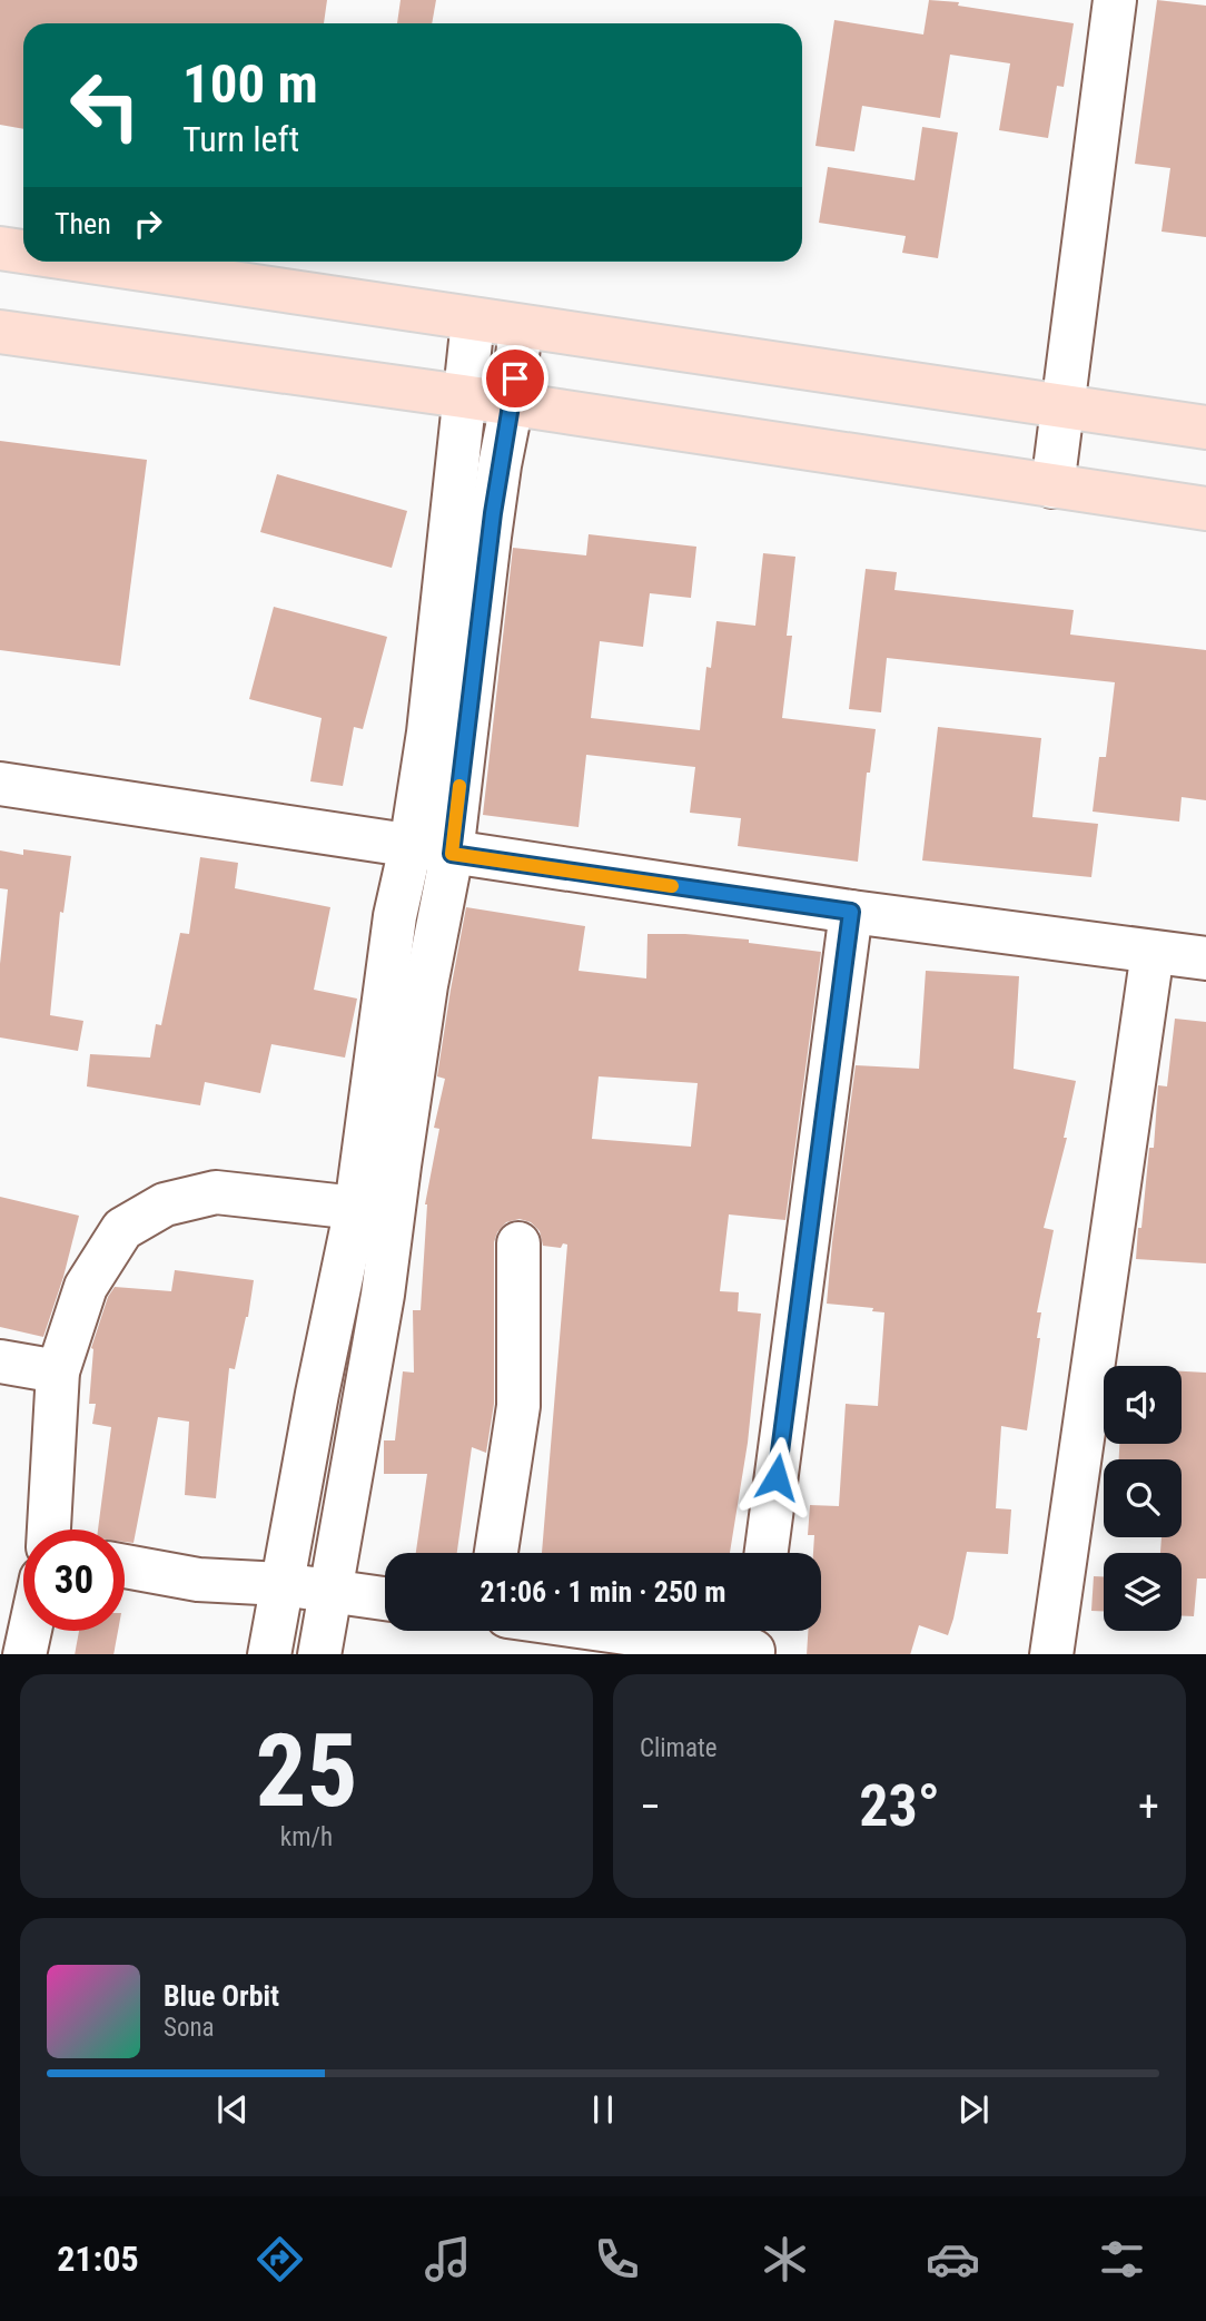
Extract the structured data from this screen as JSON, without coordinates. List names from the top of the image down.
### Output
{
  "page": {
    "turn": ["100 m", "Turn left"],
    "then": "Then",
    "limit": "30",
    "trip": "21:06 · 1 min · 250 m",
    "tile": [
      ["25", "km/h"],
      "Climate"
    ],
    "heat": ["−", "23°", "+"],
    "song": ["Blue Orbit", "Sona"],
    "tabs": "21:05"
  }
}
